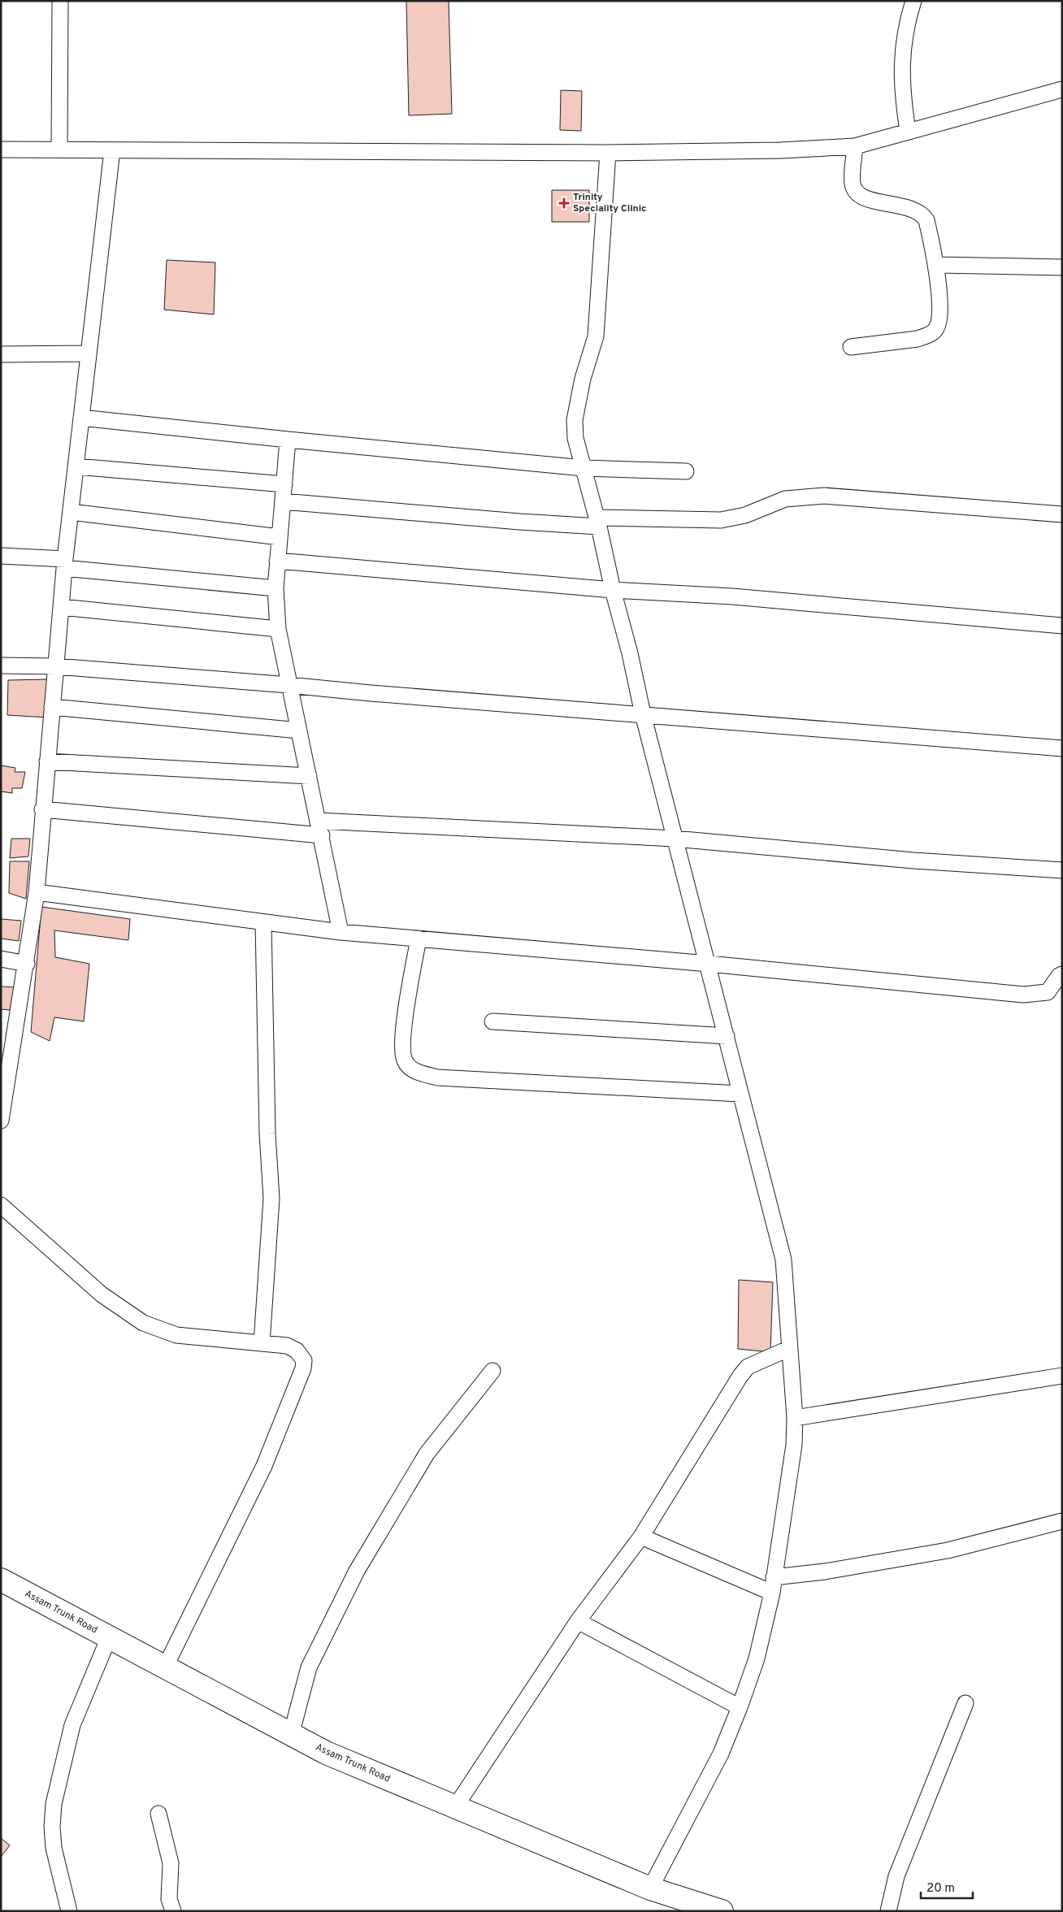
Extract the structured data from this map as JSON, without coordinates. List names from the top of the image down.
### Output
{
  "streets": {
    "main road": ["Assam Trunk Road"]
  },
  "places": {
    "health": ["Trinity Speciality Clinic"]
  },
  "scale_bar": "20 m"
}
